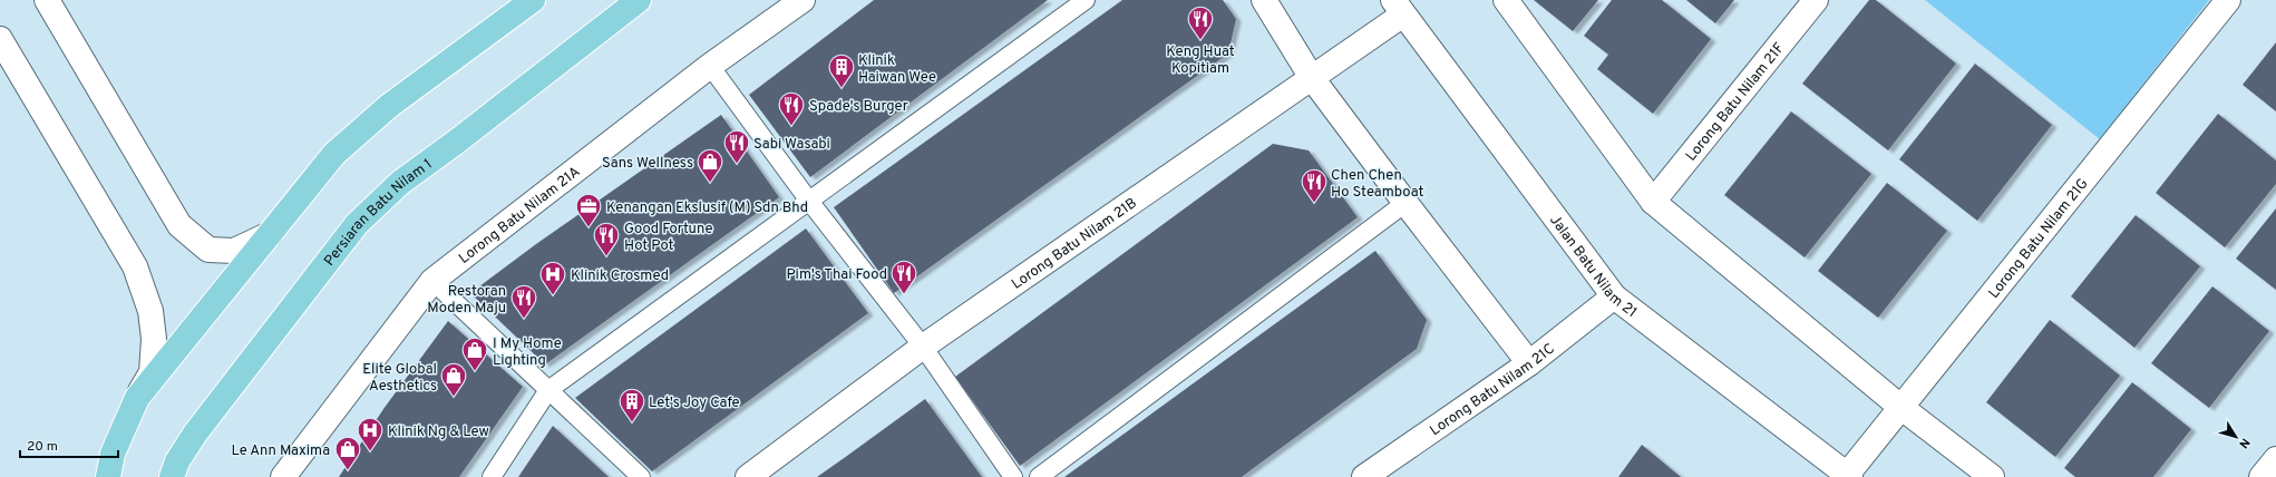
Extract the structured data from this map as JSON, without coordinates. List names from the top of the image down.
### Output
{
  "streets": {
    "main road": ["Persiaran Batu Nilam 1"],
    "street": [
      "Lorong Batu Nilam 21F",
      "Lorong Batu Nilam 21A",
      "Lorong Batu Nilam 21G",
      "Lorong Batu Nilam 21B",
      "Jalan Batu Nilam 21",
      "Lorong Batu Nilam 21C"
    ]
  },
  "crossings": [
    ["Lorong Batu Nilam 21G", "Jalan Batu Nilam 21"],
    ["Lorong Batu Nilam 21B", "Jalan Batu Nilam 21"],
    ["Jalan Batu Nilam 21", "Lorong Batu Nilam 21C"]
  ],
  "places": {
    "restaurant": [
      "Keng Huat Kopitiam",
      "Spade's Burger",
      "Sabi Wasabi",
      "Chen Chen Ho Steamboat",
      "Good Fortune Hot Pot",
      "Pim's Thai Food",
      "Restoran Moden Maju"
    ],
    "building": ["Klinik Haiwan Wee", "Let's Joy Cafe"],
    "shop": [
      "Sans Wellness",
      "I My Home Lighting",
      "Elite Global Aesthetics",
      "Le Ann Maxima"
    ],
    "office": ["Kenangan Ekslusif (M) Sdn Bhd"],
    "hospital": ["Klinik Crosmed", "Klinik Ng & Lew"]
  },
  "scale_bar": "20 m",
  "north": "bottom right"
}
